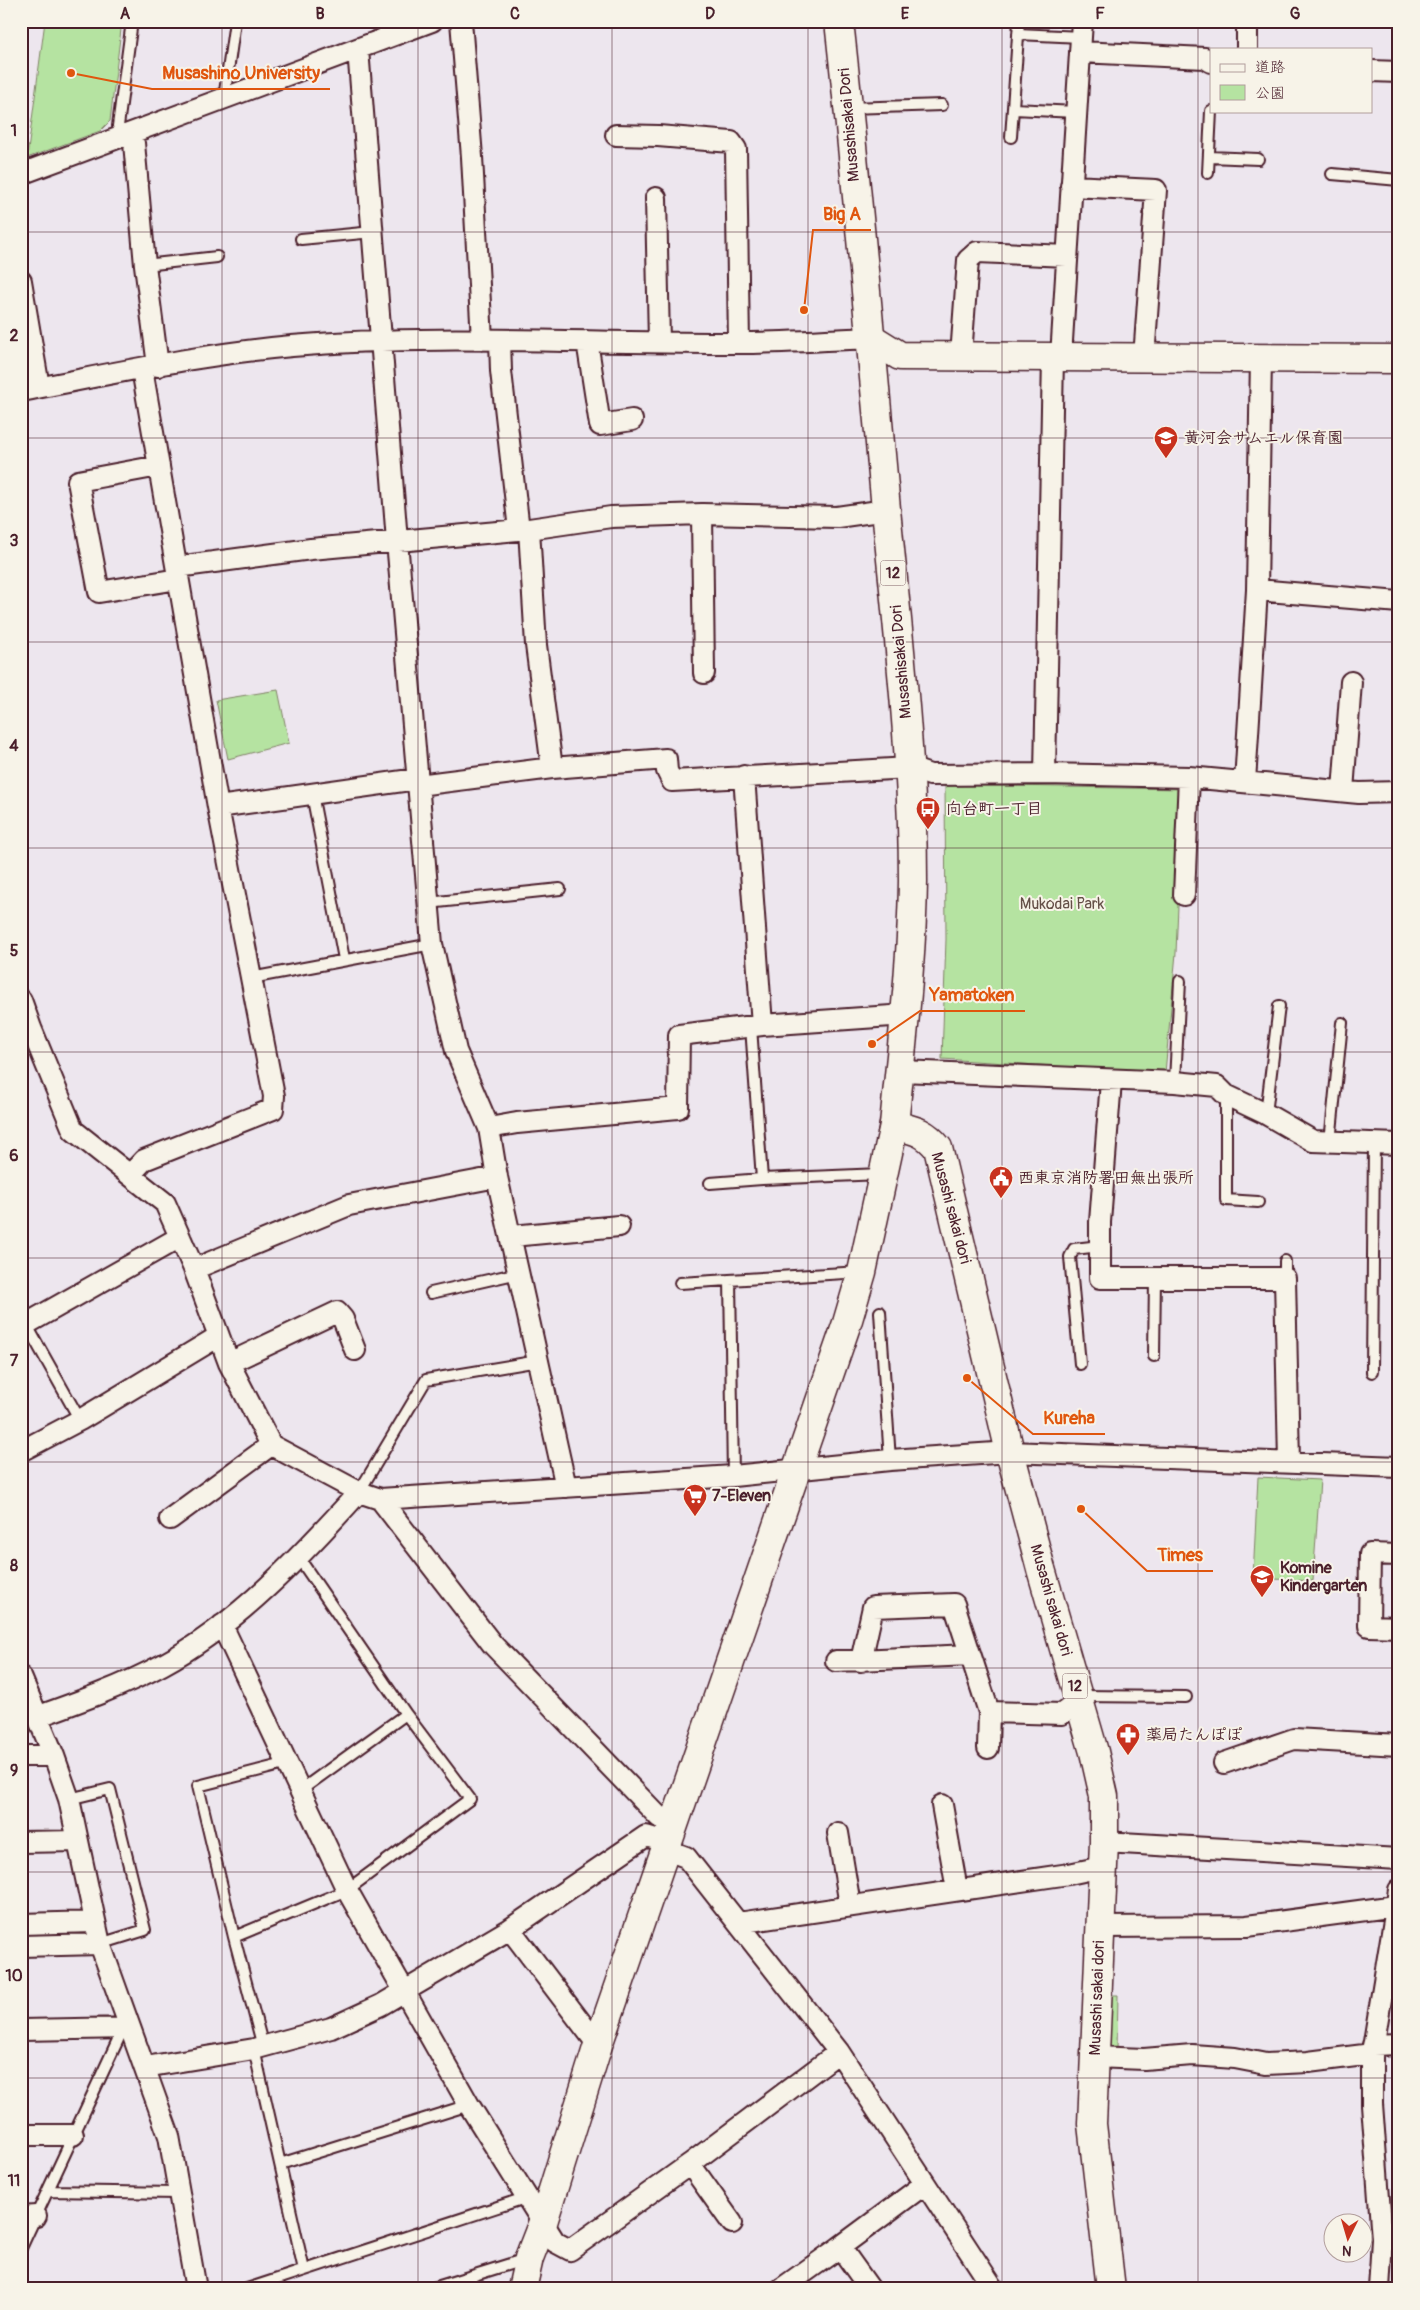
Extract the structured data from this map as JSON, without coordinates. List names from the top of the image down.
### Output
{
  "streets": {
    "main road": ["Musashisakai Dori", "12", "Musashi sakai dori"]
  },
  "crossings": [
    ["Musashisakai Dori", "Musashi sakai dori"]
  ],
  "parks": ["Mukodai Park"],
  "places": {
    "other": [
      "Musashino University",
      "Big A",
      "Yamatoken",
      "Kureha",
      "Times"
    ],
    "school or university": ["黄河会サムエル保育園", "Komine Kindergarten"],
    "bus stop": ["向台町一丁目"],
    "public building": ["西東京消防署田無出張所"],
    "supermarket": ["7-Eleven"],
    "pharmacy": ["薬局たんぽぽ"]
  },
  "legend": ["道路", "公園"],
  "north": "bottom",
  "grid": {
    "columns": [
      "A",
      "B",
      "C",
      "D",
      "E",
      "F",
      "G"
    ],
    "rows": [
      "1",
      "2",
      "3",
      "4",
      "5",
      "6",
      "7",
      "8",
      "9",
      "10",
      "11"
    ]
  }
}
